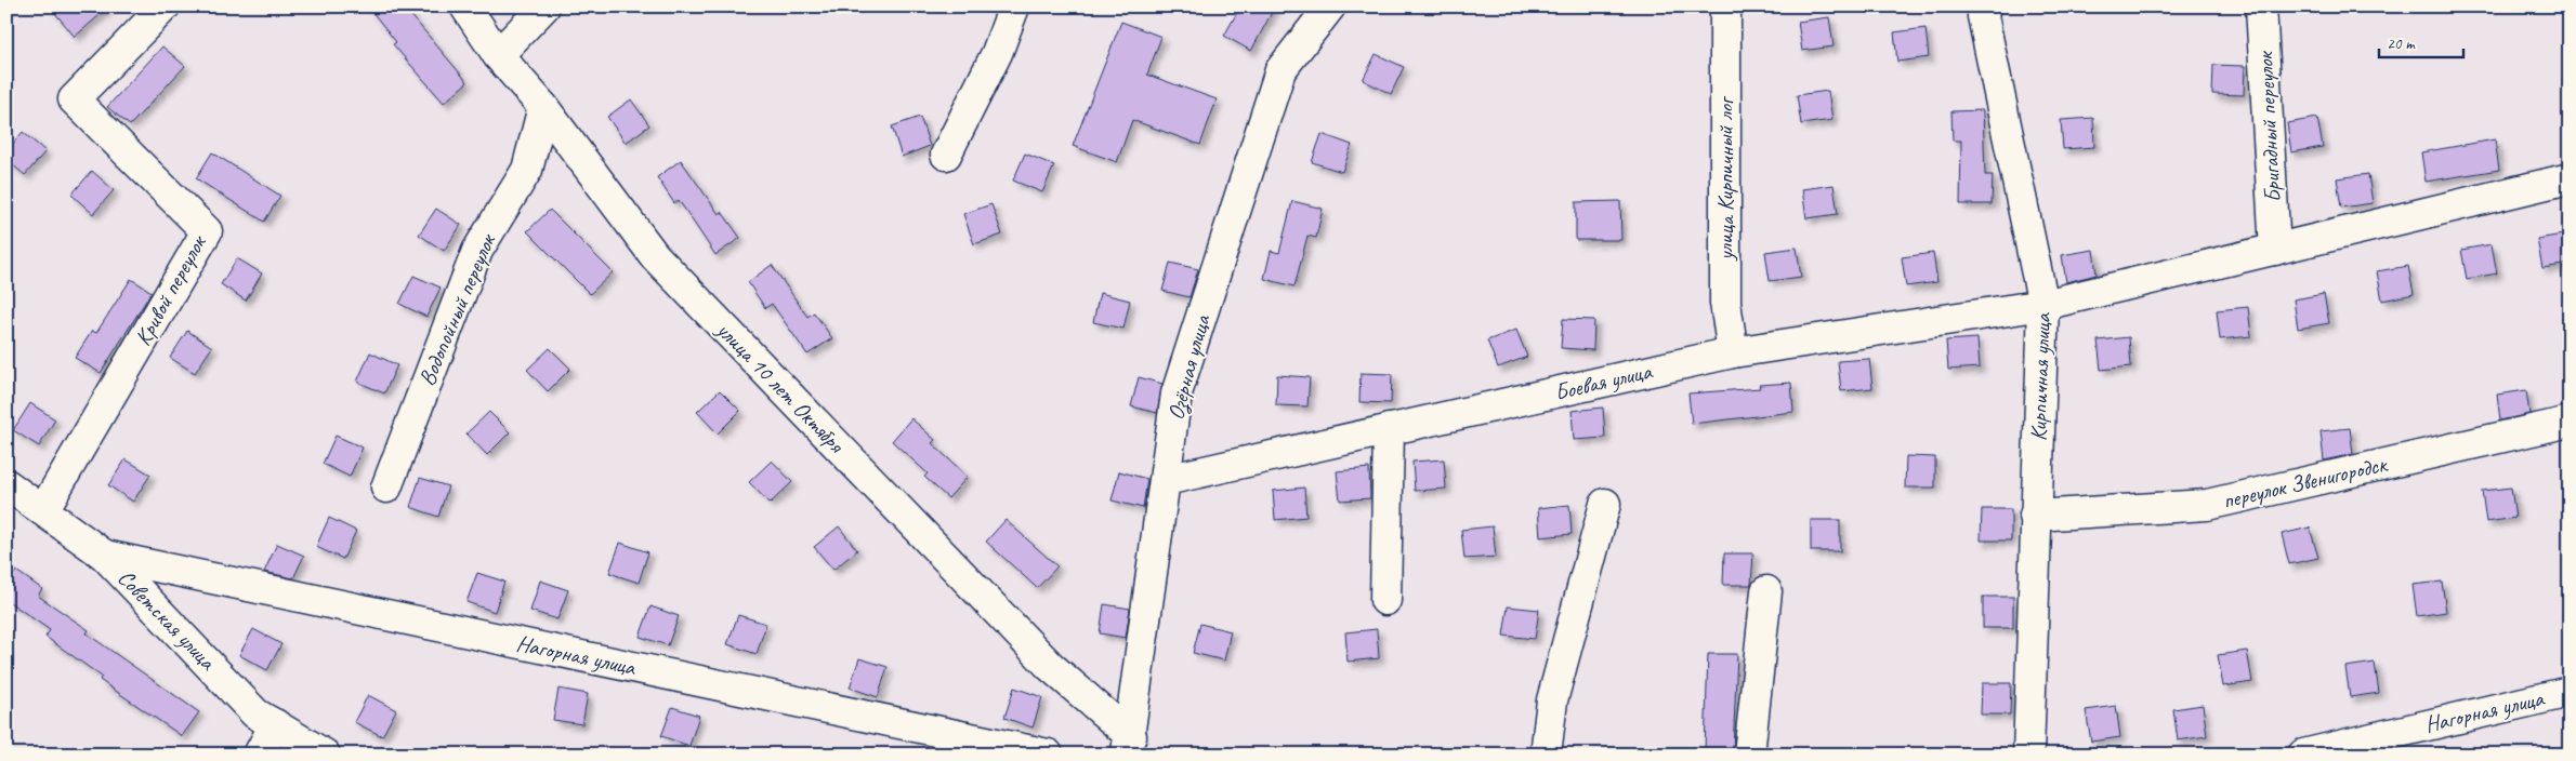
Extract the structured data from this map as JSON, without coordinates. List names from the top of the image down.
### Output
{
  "streets": {
    "street": [
      "Бригадный переулок",
      "улица Кирпичный лог",
      "Кривой переулок",
      "Водопойный переулок",
      "Озёрная улица",
      "Кирпичная улица",
      "Боевая улица",
      "улица 10 лет Октября",
      "переулок Звенигородск",
      "Советская улица",
      "Нагорная улица"
    ]
  },
  "crossings": [
    ["Бригадный переулок", "Боевая улица"],
    ["улица Кирпичный лог", "Боевая улица"],
    ["Кривой переулок", "Советская улица"],
    ["Водопойный переулок", "улица 10 лет Октября"],
    ["Озёрная улица", "Боевая улица"],
    ["Озёрная улица", "улица 10 лет Октября"],
    ["Кирпичная улица", "Боевая улица"],
    ["Кирпичная улица", "переулок Звенигородск"],
    ["Советская улица", "Нагорная улица"]
  ],
  "scale_bar": "20 m"
}
